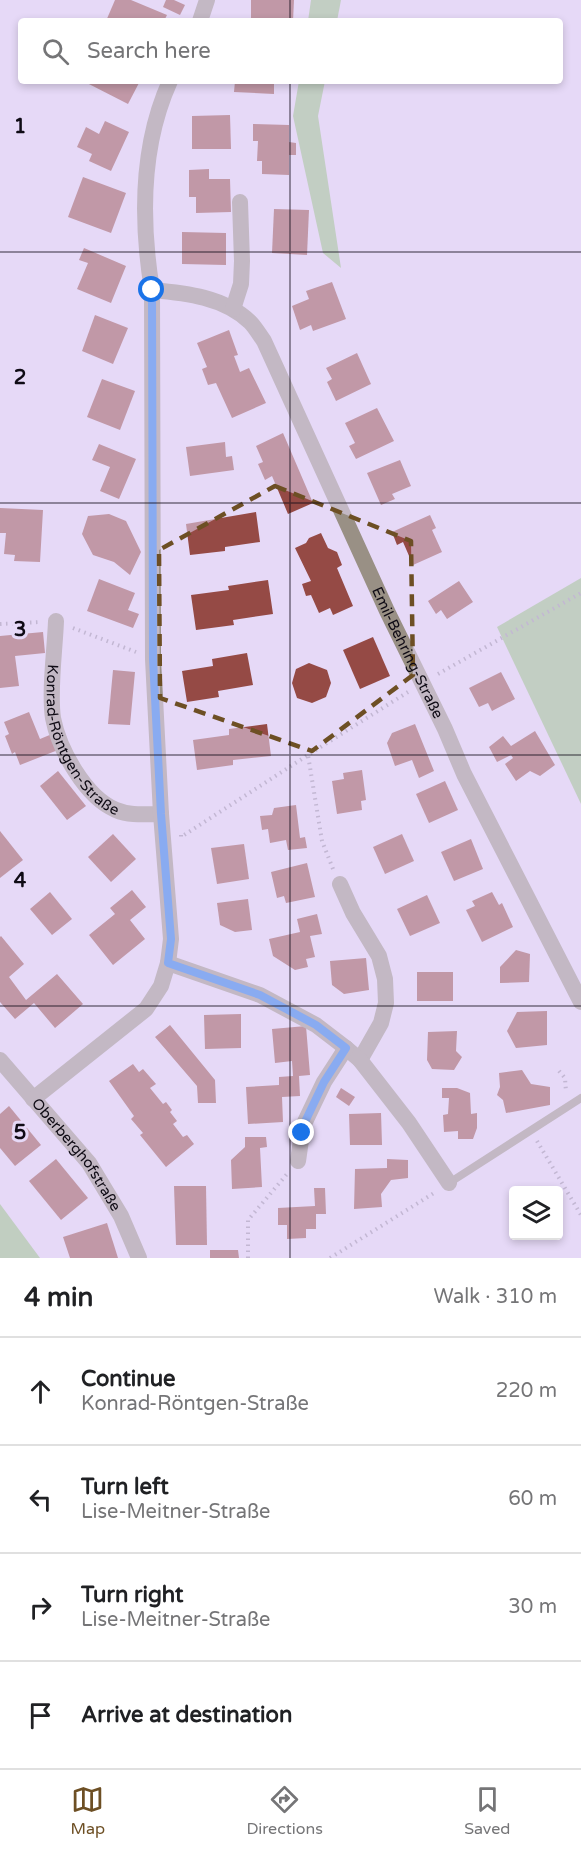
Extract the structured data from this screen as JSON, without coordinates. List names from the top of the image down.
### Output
{
  "streets": {
    "street": ["Emil-Behring-Straße", "Konrad-Röntgen-Straße", "Oberberghofstraße"]
  },
  "page": {
    "search": "Search here",
    "heading": ["4 min", "Walk · 310 m"],
    "list": [
      ["Continue", "Konrad-Röntgen-Straße", "220 m"],
      ["Turn left", "Lise-Meitner-Straße", "60 m"],
      ["Turn right", "Lise-Meitner-Straße", "30 m"],
      "Arrive at destination"
    ],
    "nav": ["Map", "Directions", "Saved"]
  },
  "grid": {
    "rows": [
      "1",
      "2",
      "3",
      "4",
      "5"
    ]
  }
}
